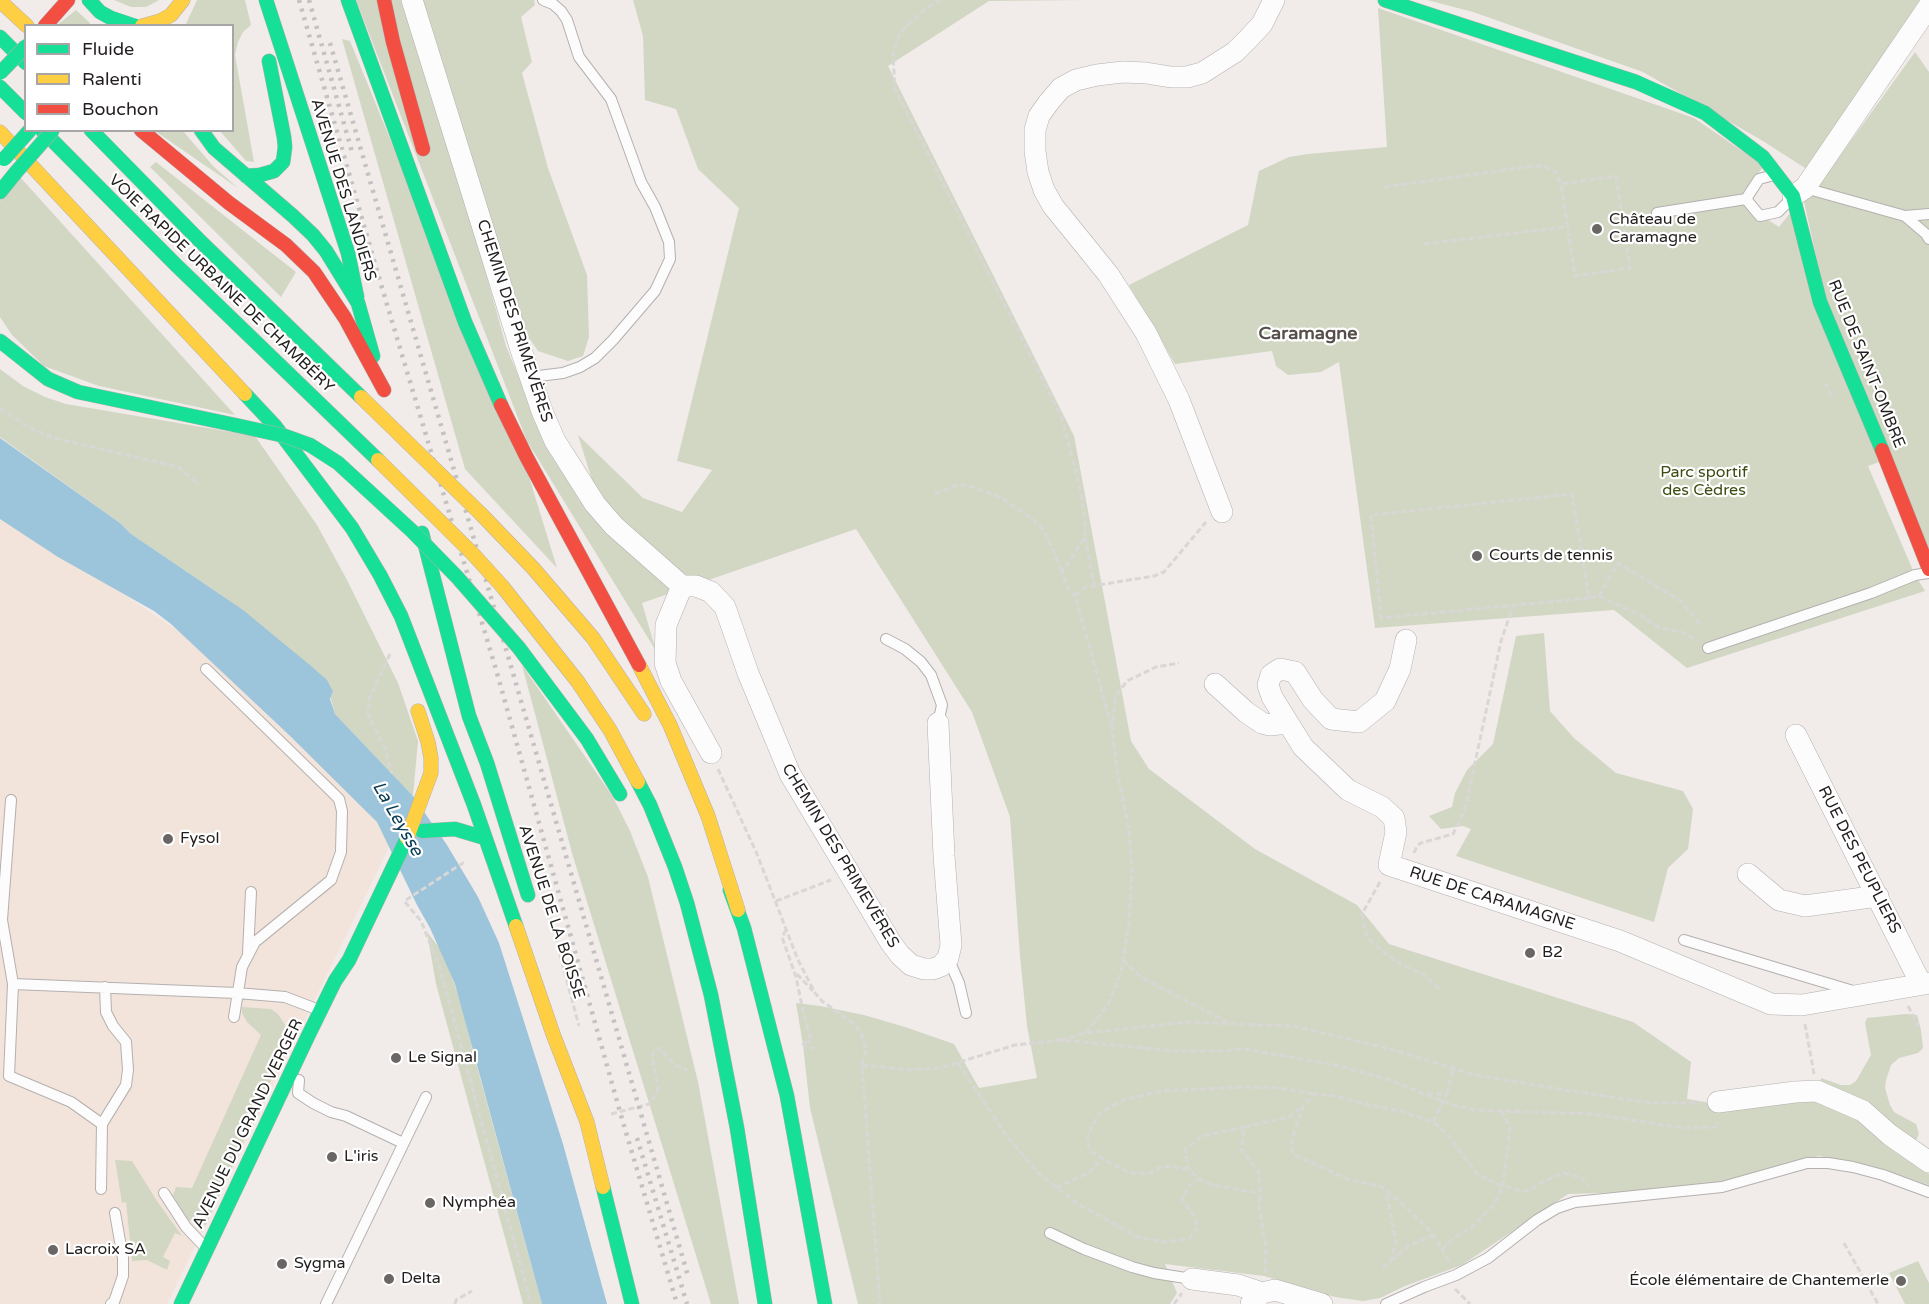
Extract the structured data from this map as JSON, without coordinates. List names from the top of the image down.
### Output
{
  "streets": {
    "main road": [
      "AVENUE DES LANDIERS",
      "VOIE RAPIDE URBAINE DE CHAMBÉRY",
      "RUE DE SAINT-OMBRE",
      "AVENUE DE LA BOISSE",
      "AVENUE DU GRAND VERGER"
    ],
    "street": ["CHEMIN DES PRIMEVÈRES", "RUE DES PEUPLIERS", "RUE DE CARAMAGNE"]
  },
  "crossings": [
    ["RUE DES PEUPLIERS", "RUE DE CARAMAGNE"]
  ],
  "districts": ["Caramagne"],
  "water": ["La Leysse"],
  "parks": ["Parc sportif des Cèdres"],
  "places": [
    "Château de Caramagne",
    "Courts de tennis",
    "Fysol",
    "B2",
    "Le Signal",
    "L'iris",
    "Nymphéa",
    "Lacroix SA",
    "Sygma",
    "Delta",
    "École élémentaire de Chantemerle"
  ],
  "legend": ["Fluide", "Ralenti", "Bouchon"]
}
